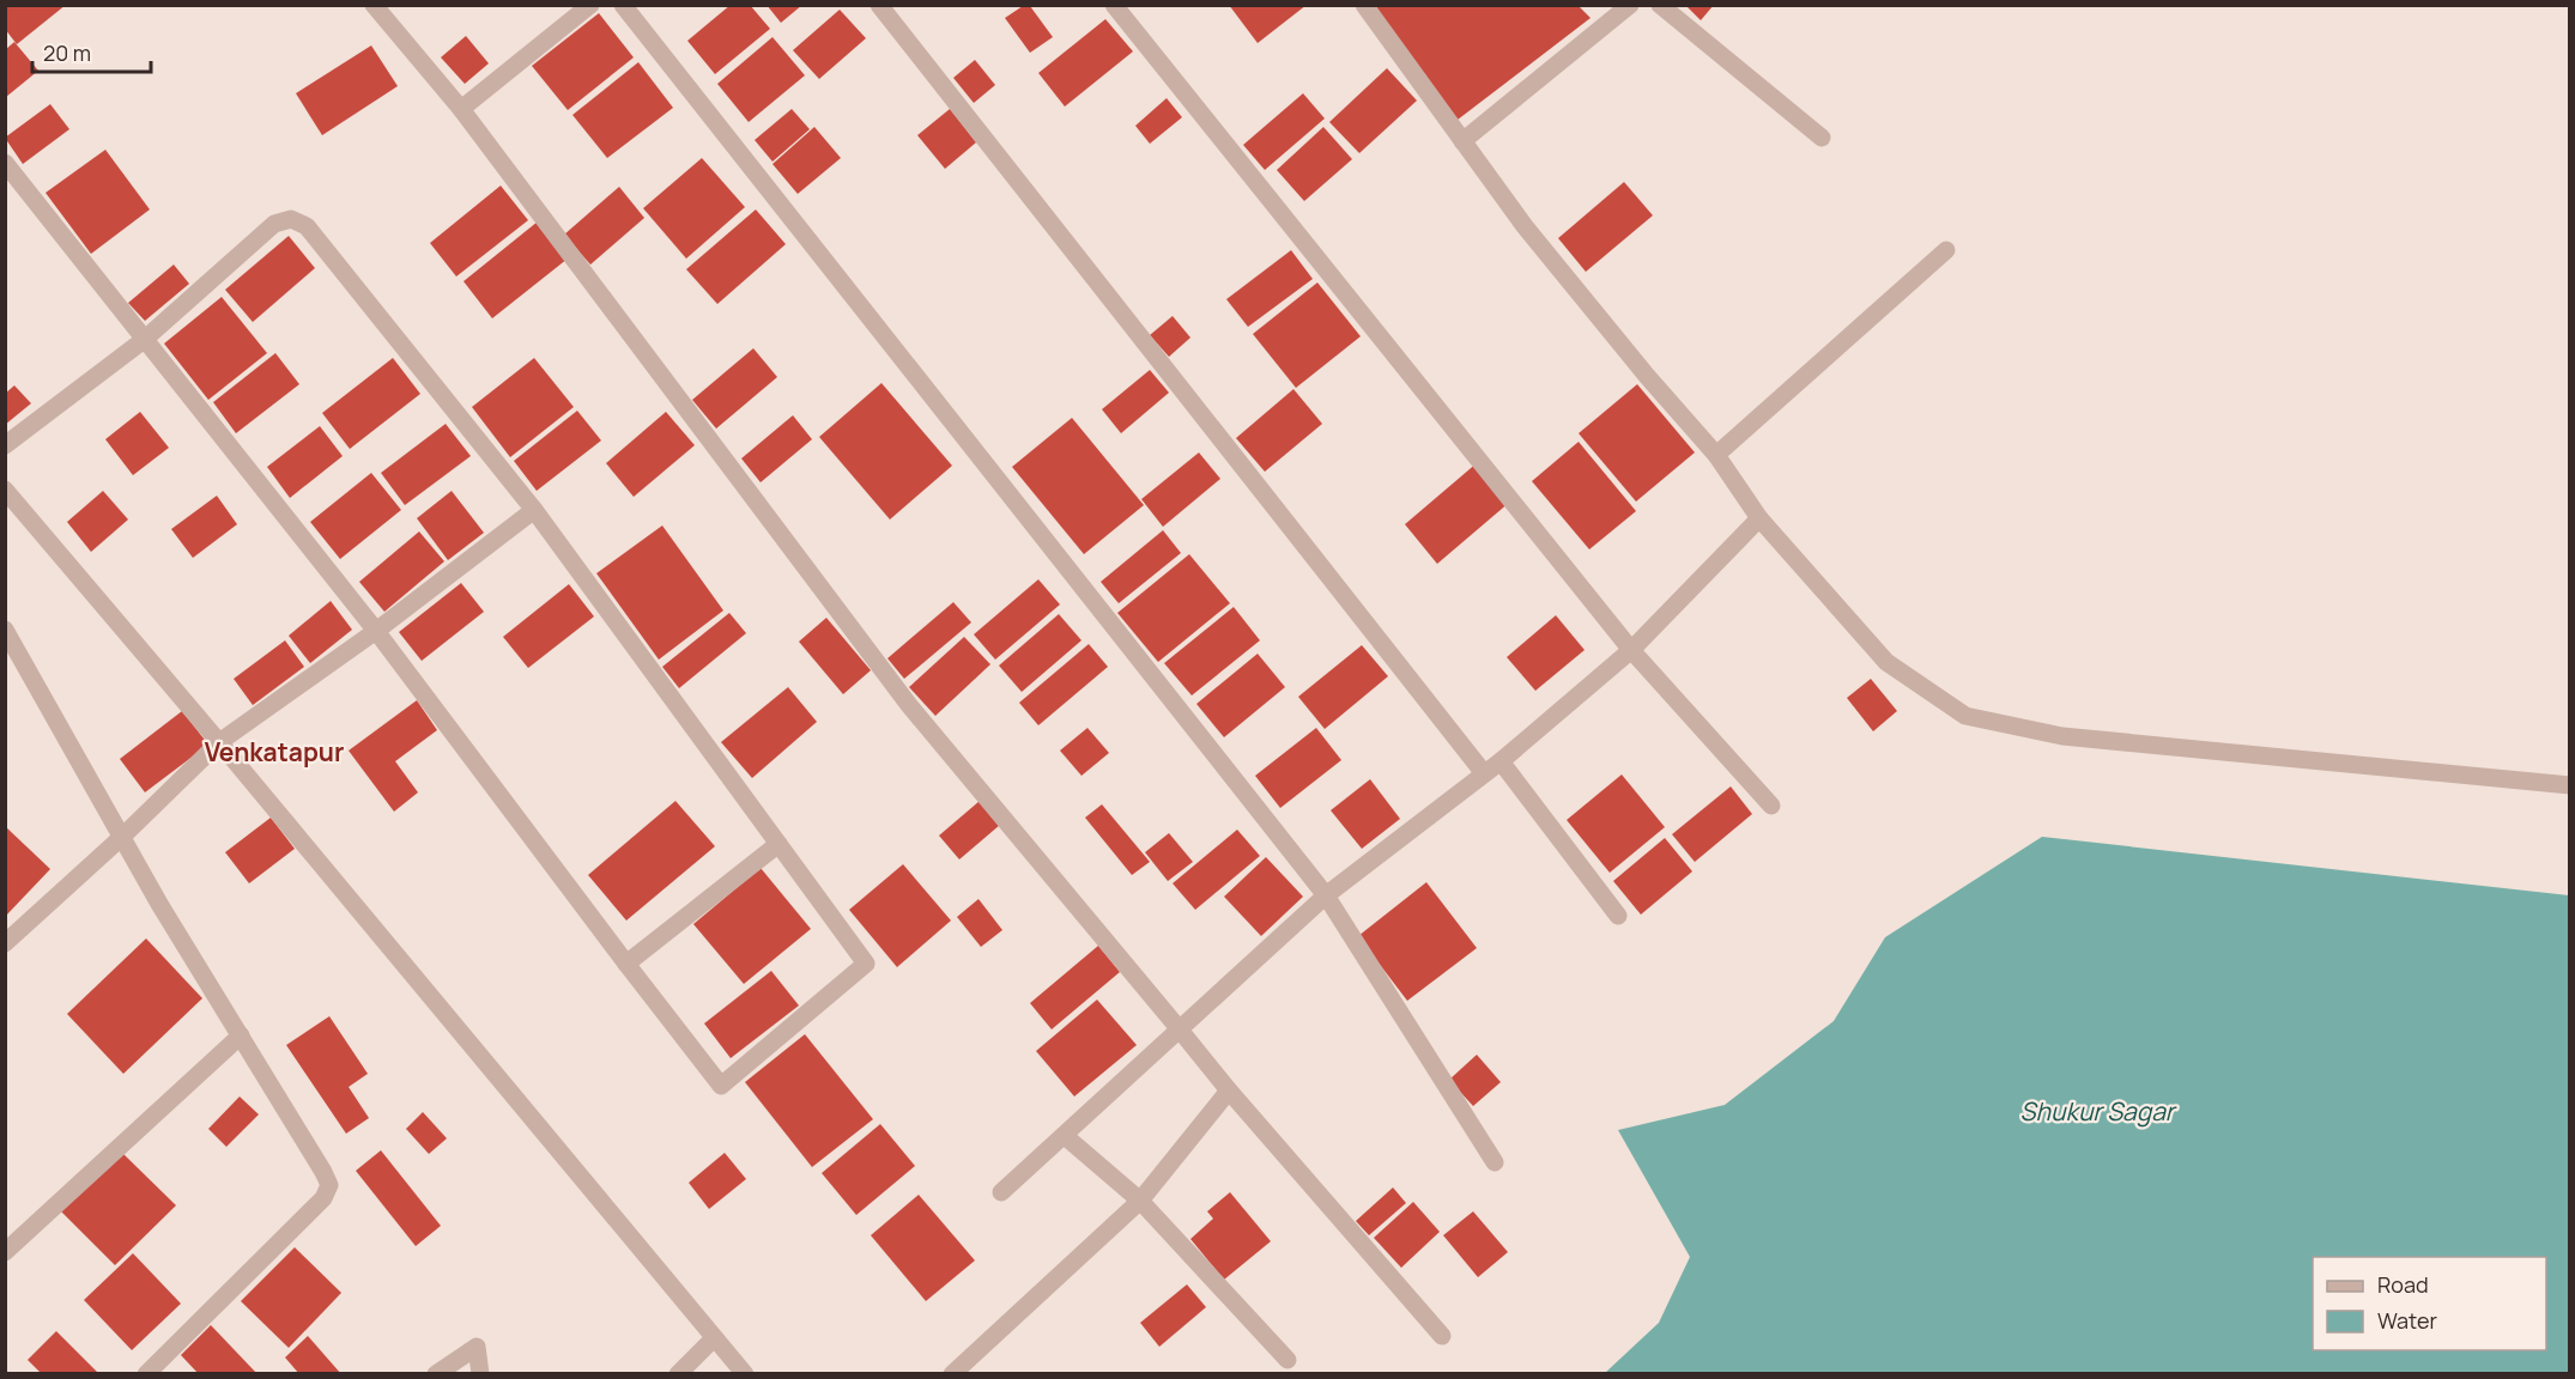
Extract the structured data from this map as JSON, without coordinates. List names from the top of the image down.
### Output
{
  "districts": ["Venkatapur"],
  "water": ["Shukur Sagar"],
  "legend": ["Road", "Water"],
  "scale_bar": "20 m"
}
